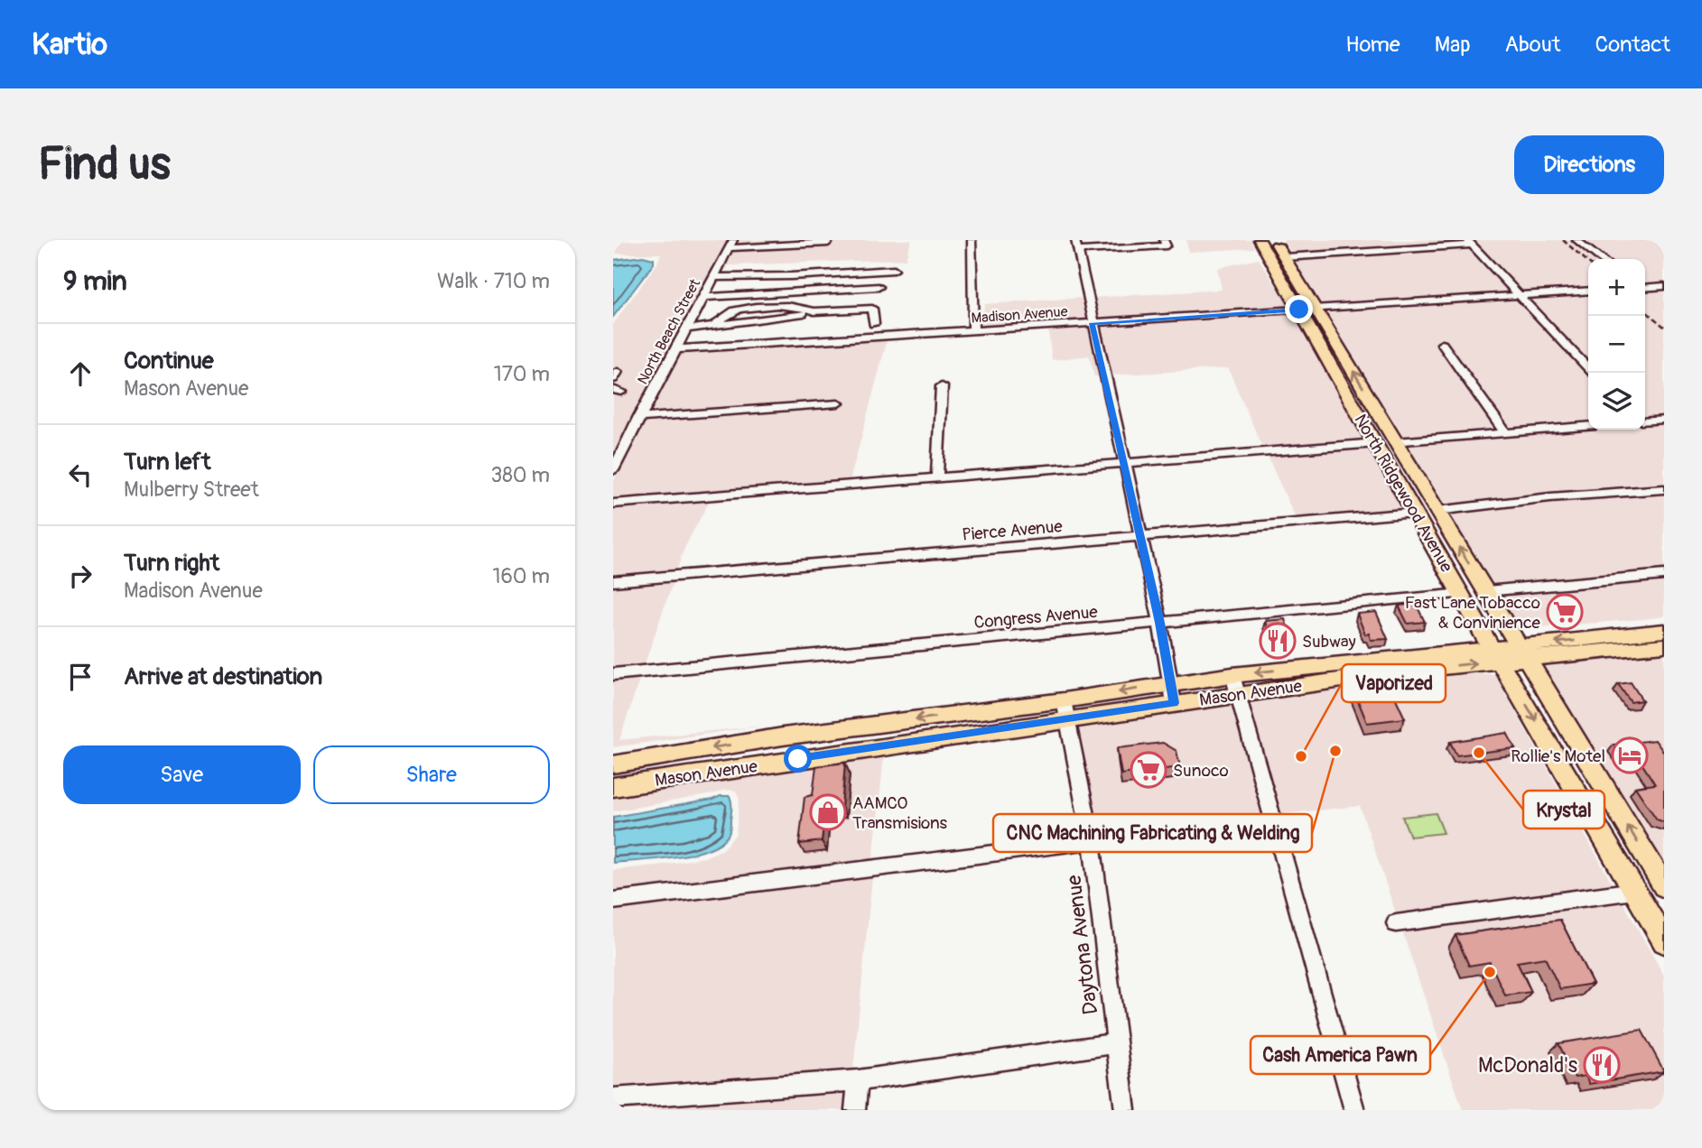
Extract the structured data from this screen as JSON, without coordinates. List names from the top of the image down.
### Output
{
  "streets": {
    "main road": ["North Ridgewood Avenue", "Mason Avenue"],
    "street": [
      "Madison Avenue",
      "North Beach Street",
      "Pierce Avenue",
      "Congress Avenue",
      "Daytona Avenue"
    ]
  },
  "crossings": [
    ["Madison Avenue", "North Beach Street"],
    ["Madison Avenue", "North Ridgewood Avenue"],
    ["North Ridgewood Avenue", "Pierce Avenue"],
    ["North Ridgewood Avenue", "Congress Avenue"],
    ["North Ridgewood Avenue", "Mason Avenue"],
    ["Mason Avenue", "Daytona Avenue"]
  ],
  "places": {
    "supermarket": ["Fast Lane Tobacco & Convinience", "Sunoco"],
    "restaurant": ["Subway", "McDonald's"],
    "other": [
      "CNC Machining Fabricating & Welding",
      "Krystal",
      "Vaporized",
      "Cash America Pawn"
    ],
    "hotel": ["Rollie's Motel"],
    "shop": ["AAMCO Transmisions"]
  },
  "page": {
    "header": "Kartio",
    "nav": [
      "Home",
      "Map",
      "About",
      "Contact"
    ],
    "buttons": [
      "Directions",
      ["Save", "Share"]
    ],
    "title": "Find us",
    "heading": ["9 min", "Walk · 710 m"],
    "map_buttons": ["+", "−"],
    "list": [
      ["Continue", "Mason Avenue", "170 m"],
      ["Turn left", "Mulberry Street", "380 m"],
      ["Turn right", "Madison Avenue", "160 m"],
      "Arrive at destination"
    ]
  }
}
